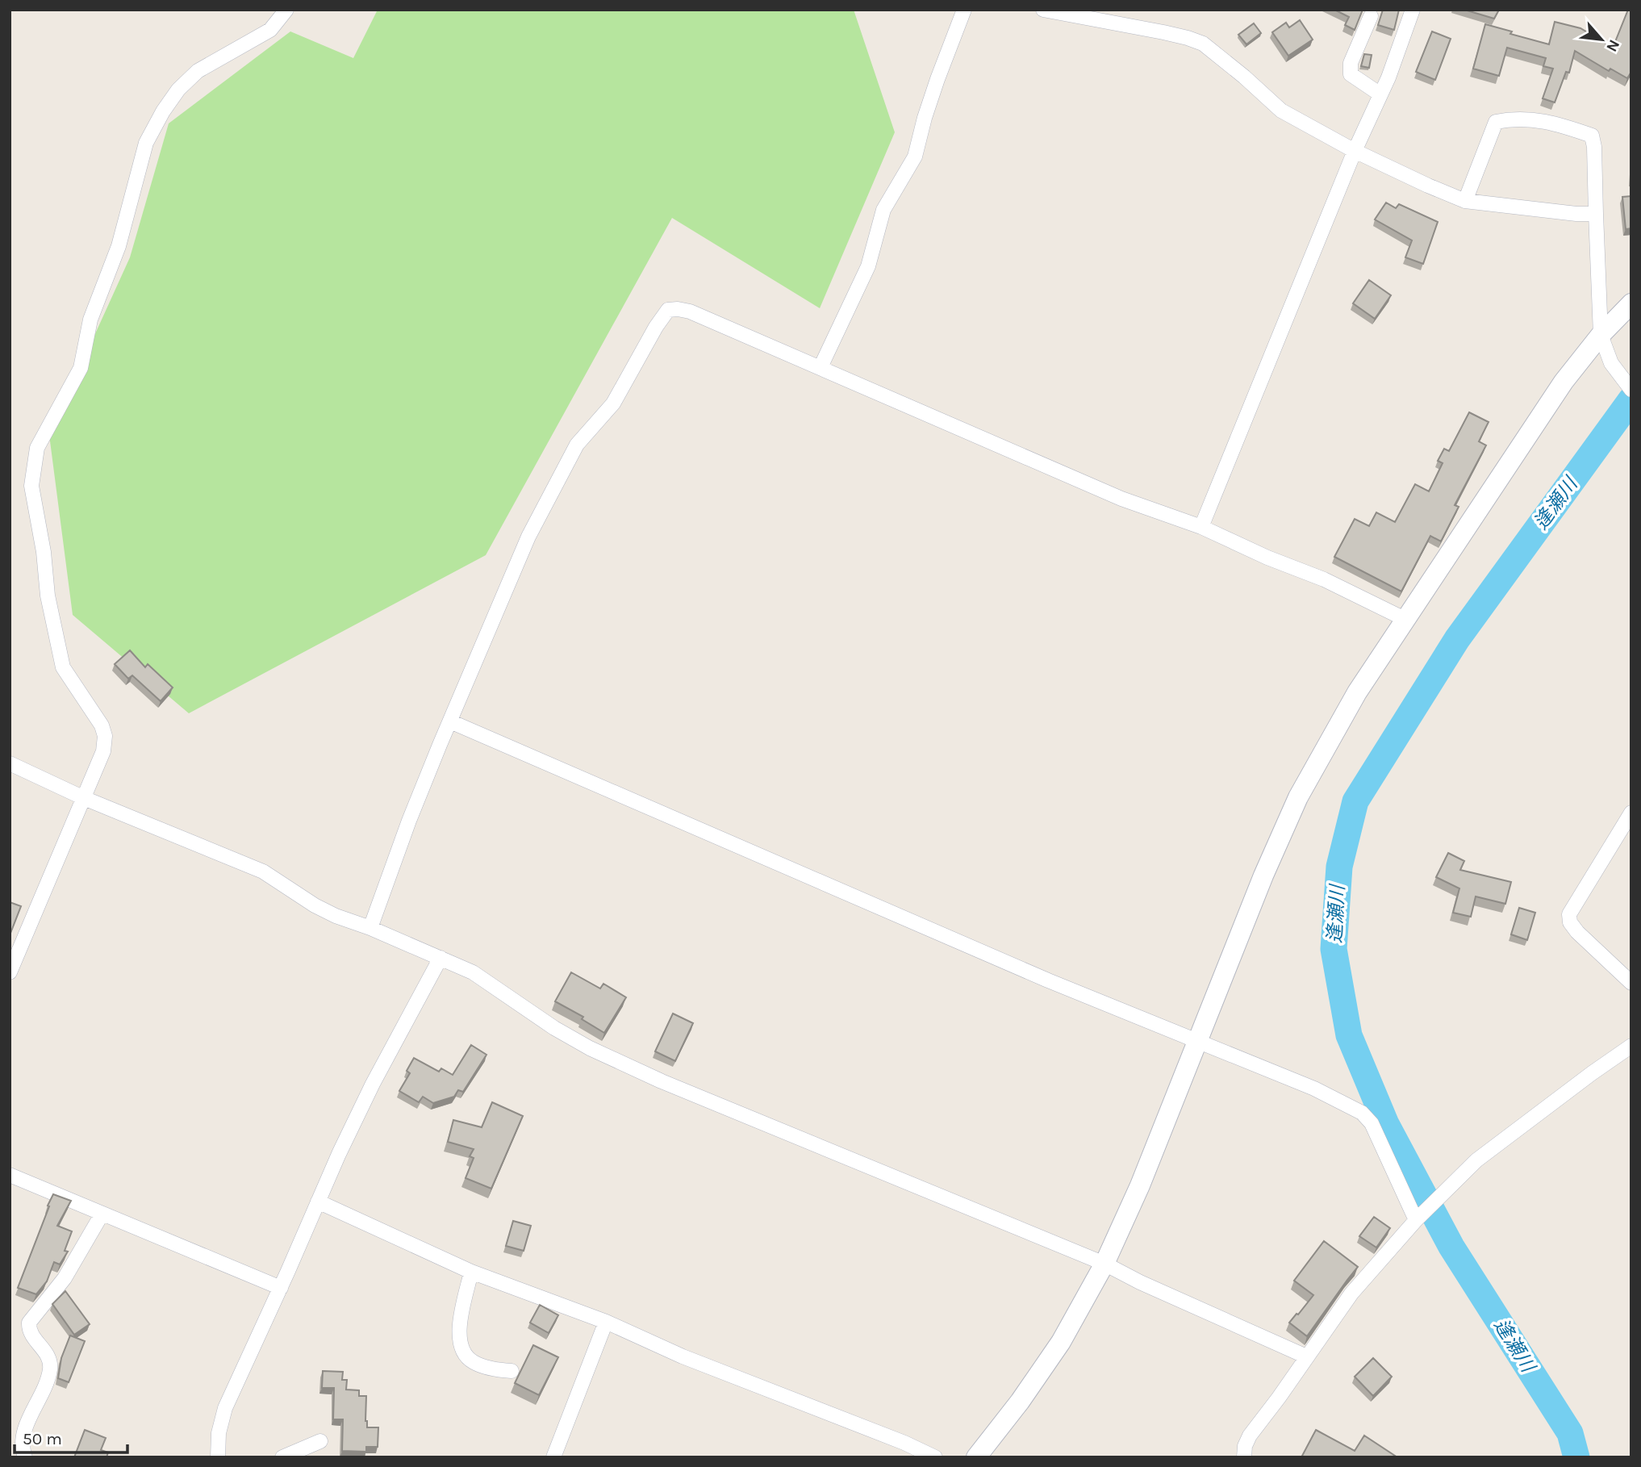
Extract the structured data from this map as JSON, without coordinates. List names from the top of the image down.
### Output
{
  "water": ["逢瀬川"],
  "scale_bar": "50 m",
  "north": "bottom right"
}
